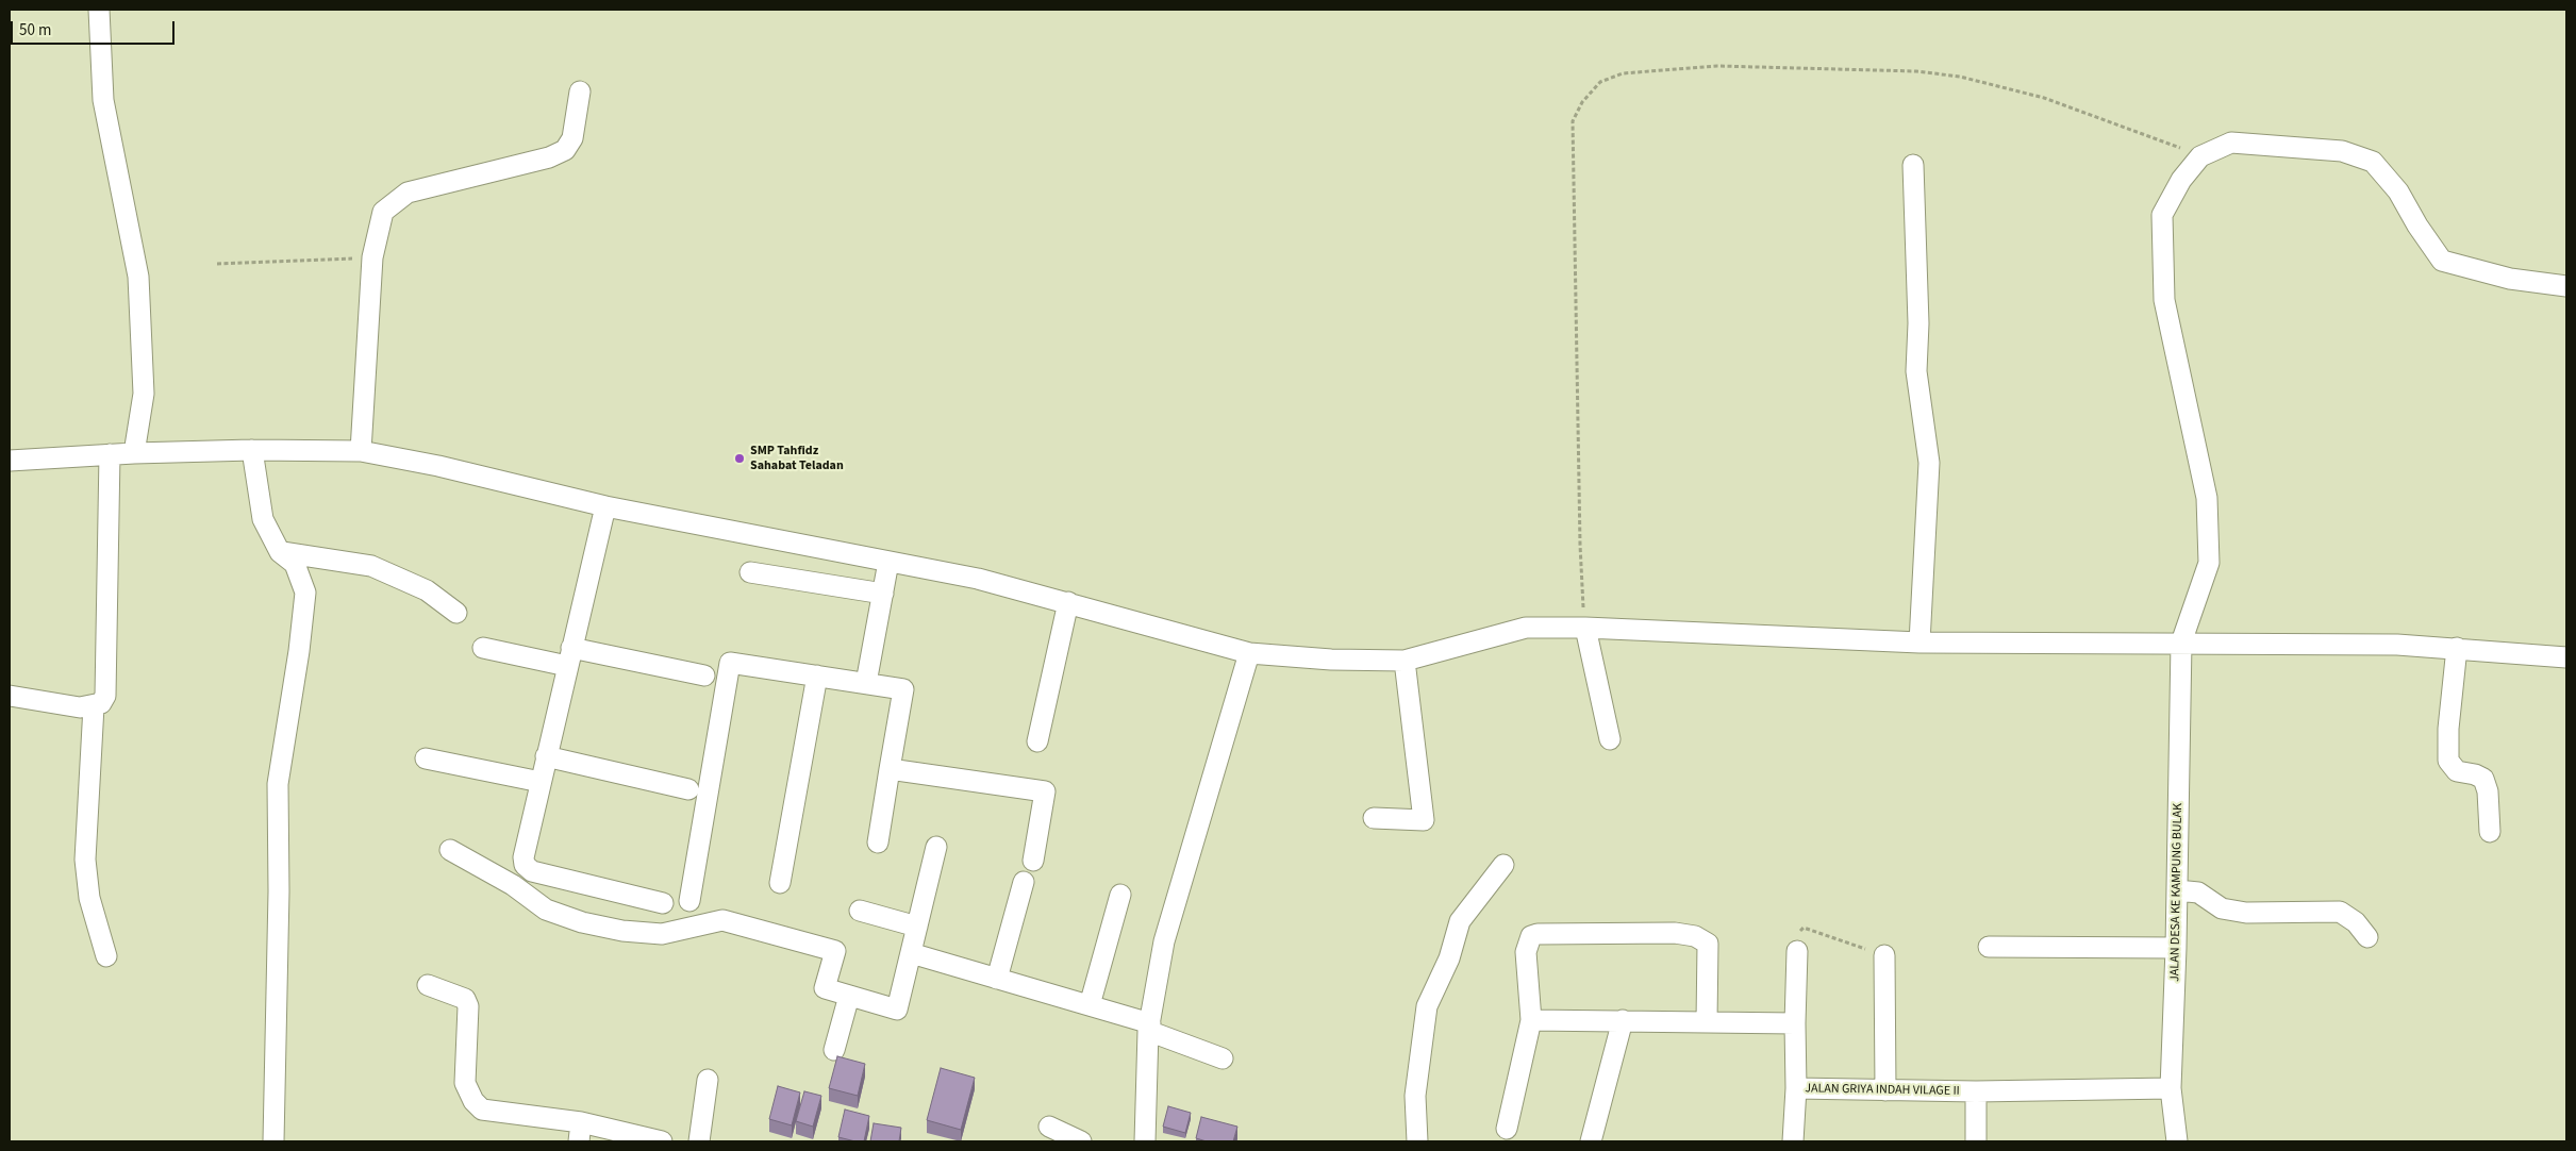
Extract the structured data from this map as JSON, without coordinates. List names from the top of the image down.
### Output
{
  "streets": {
    "street": ["JALAN DESA KE KAMPUNG BULAK", "JALAN GRIYA INDAH VILAGE II"]
  },
  "crossings": [
    ["JALAN DESA KE KAMPUNG BULAK", "JALAN GRIYA INDAH VILAGE II"]
  ],
  "places": ["SMP Tahfidz Sahabat Teladan"],
  "scale_bar": "50 m"
}
